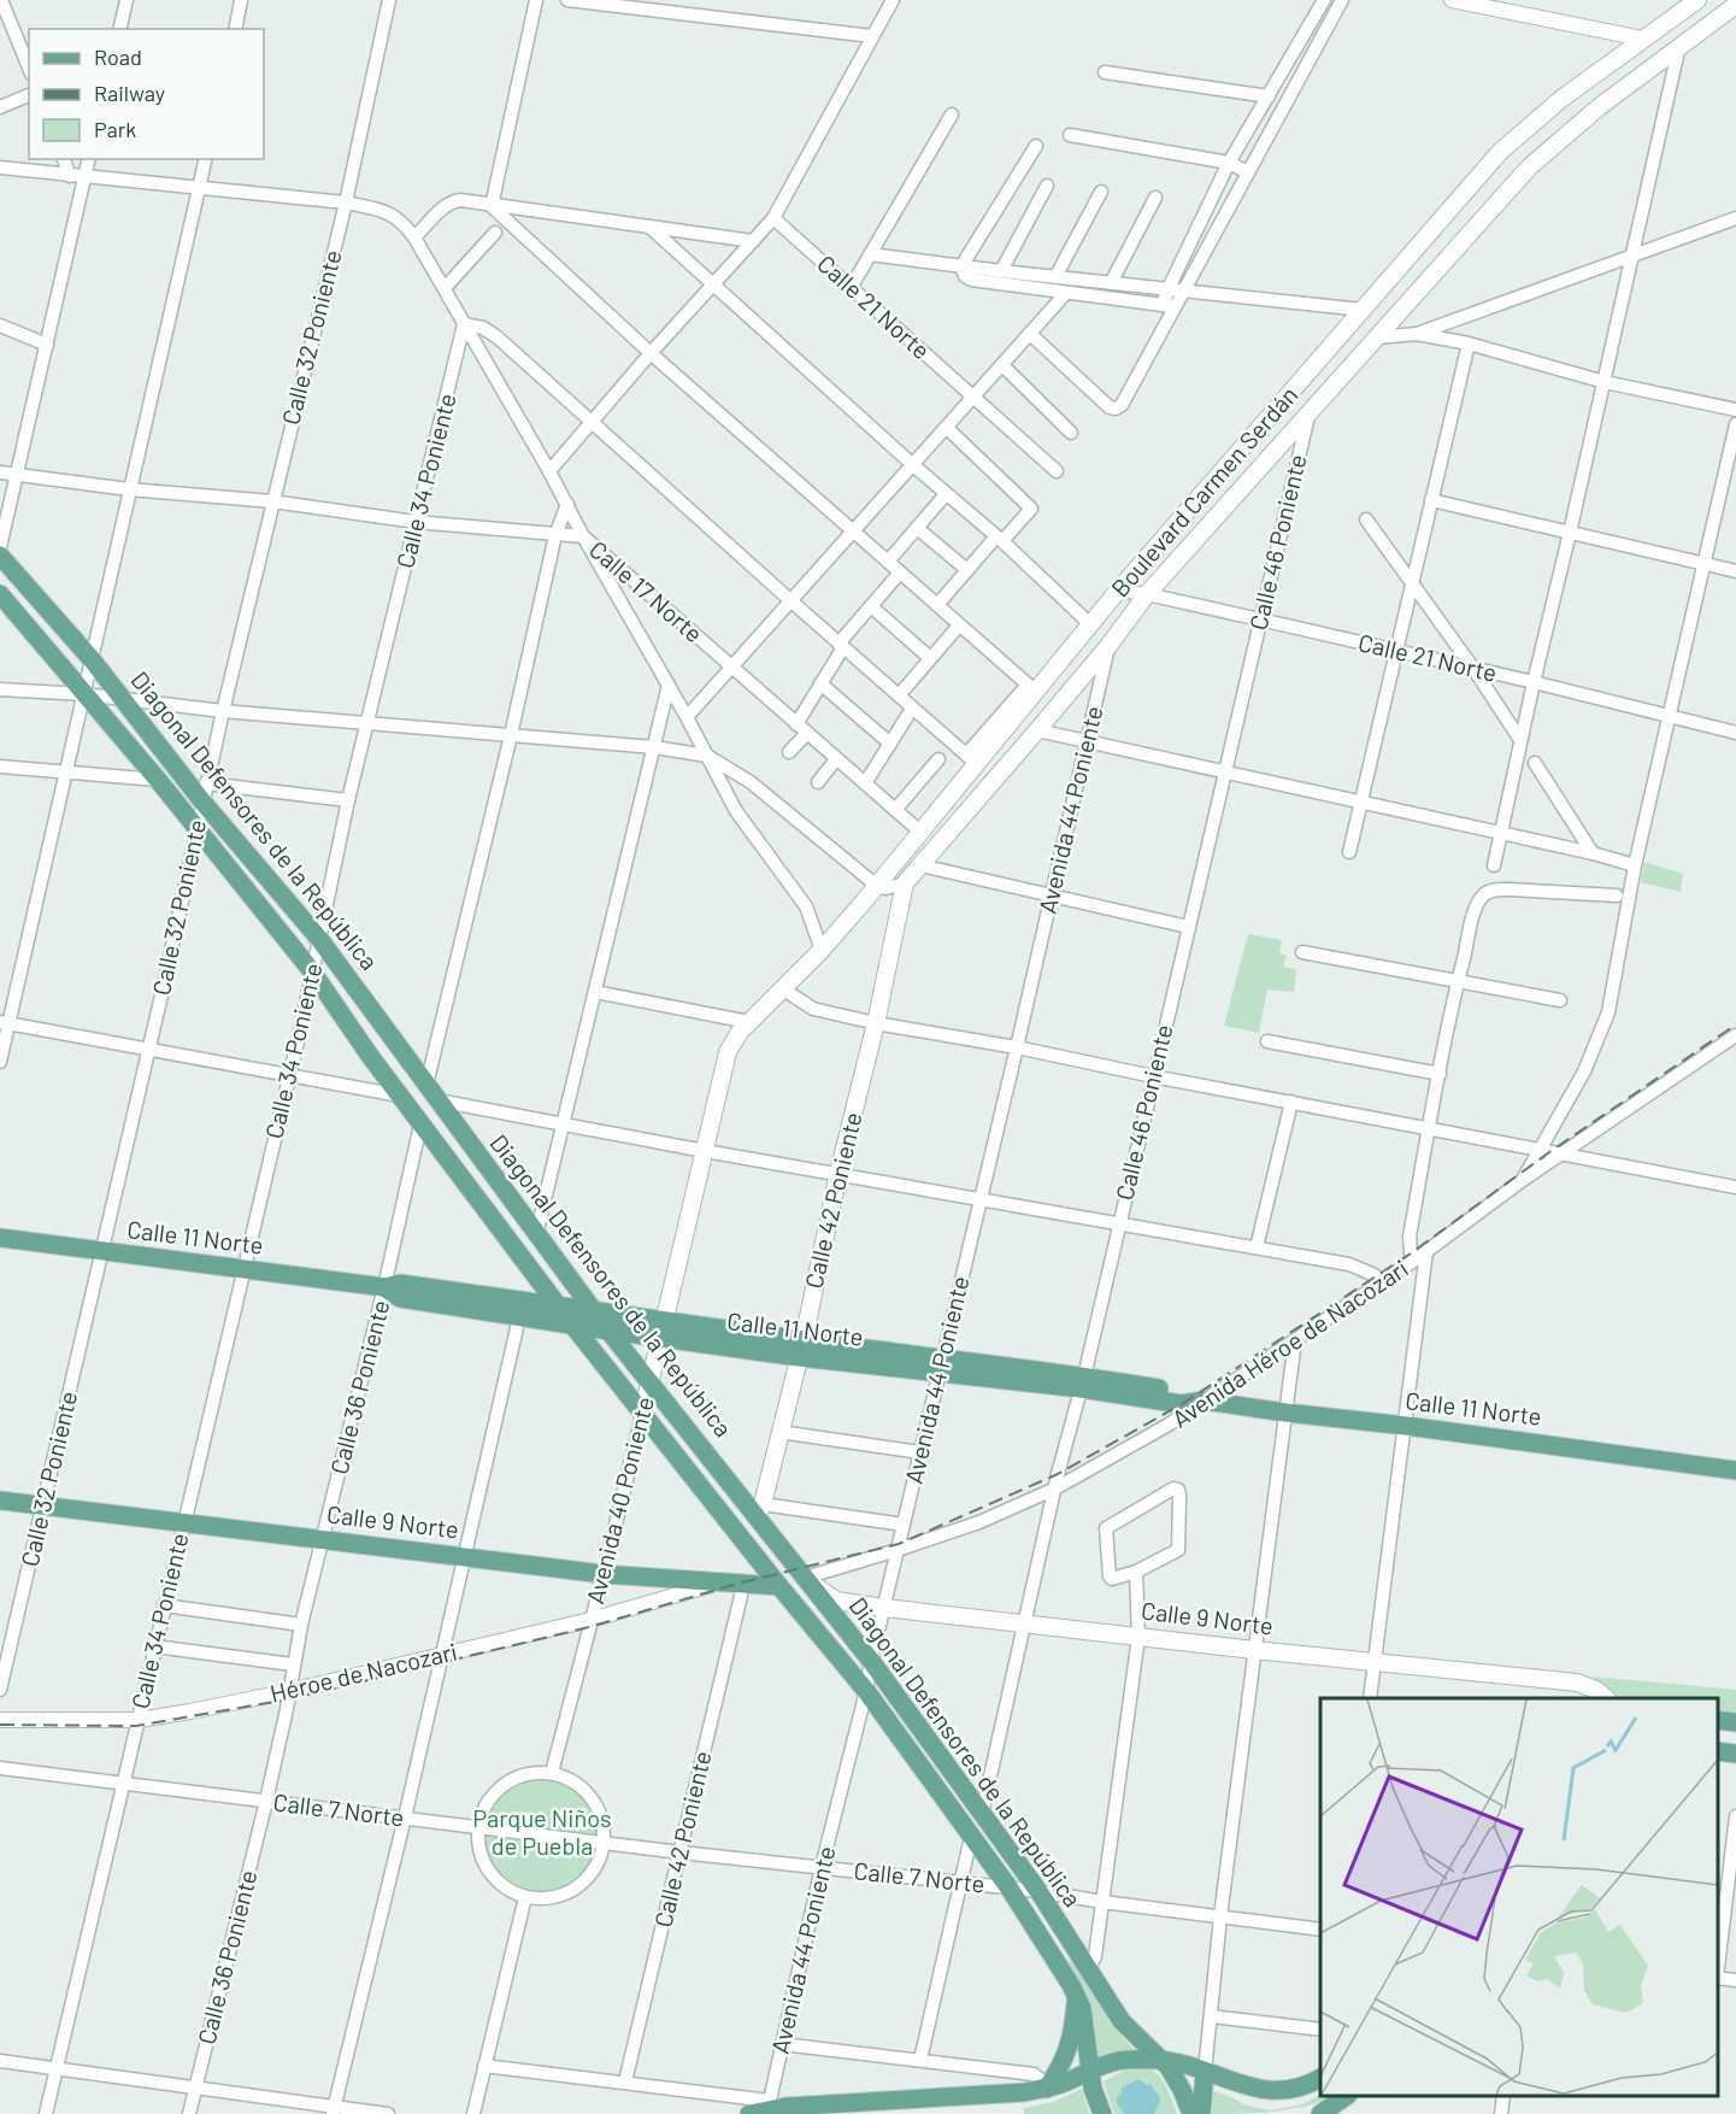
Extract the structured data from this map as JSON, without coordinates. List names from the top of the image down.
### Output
{
  "streets": {
    "main road": [
      "Boulevard Carmen Serdán",
      "Diagonal Defensores de la República",
      "Calle 42 Poniente",
      "Calle 11 Norte",
      "Avenida 40 Poniente",
      "Calle 9 Norte"
    ],
    "street": [
      "Calle 21 Norte",
      "Calle 32 Poniente",
      "Calle 34 Poniente",
      "Calle 46 Poniente",
      "Calle 17 Norte",
      "Avenida 44 Poniente",
      "Avenida Héroe de Nacozari",
      "Calle 36 Poniente",
      "Héroe de Nacozari",
      "Calle 7 Norte"
    ]
  },
  "crossings": [
    ["Calle 21 Norte", "Boulevard Carmen Serdán"],
    ["Calle 21 Norte", "Calle 46 Poniente"],
    ["Calle 32 Poniente", "Calle 17 Norte"],
    ["Calle 32 Poniente", "Diagonal Defensores de la República"],
    ["Calle 32 Poniente", "Calle 11 Norte"],
    ["Calle 32 Poniente", "Calle 9 Norte"],
    ["Calle 34 Poniente", "Calle 17 Norte"],
    ["Calle 34 Poniente", "Diagonal Defensores de la República"],
    ["Calle 34 Poniente", "Calle 11 Norte"],
    ["Calle 34 Poniente", "Calle 9 Norte"],
    ["Calle 34 Poniente", "Héroe de Nacozari"],
    ["Calle 34 Poniente", "Calle 7 Norte"],
    ["Boulevard Carmen Serdán", "Calle 46 Poniente"],
    ["Boulevard Carmen Serdán", "Calle 17 Norte"],
    ["Boulevard Carmen Serdán", "Avenida 44 Poniente"],
    ["Boulevard Carmen Serdán", "Calle 42 Poniente"],
    ["Boulevard Carmen Serdán", "Avenida 40 Poniente"],
    ["Calle 46 Poniente", "Diagonal Defensores de la República"],
    ["Calle 46 Poniente", "Calle 11 Norte"],
    ["Calle 46 Poniente", "Avenida Héroe de Nacozari"],
    ["Calle 46 Poniente", "Calle 9 Norte"],
    ["Avenida 44 Poniente", "Diagonal Defensores de la República"],
    ["Avenida 44 Poniente", "Calle 11 Norte"],
    ["Avenida 44 Poniente", "Avenida Héroe de Nacozari"],
    ["Avenida 44 Poniente", "Calle 9 Norte"],
    ["Avenida 44 Poniente", "Calle 7 Norte"],
    ["Diagonal Defensores de la República", "Calle 42 Poniente"],
    ["Diagonal Defensores de la República", "Calle 11 Norte"],
    ["Diagonal Defensores de la República", "Avenida Héroe de Nacozari"],
    ["Diagonal Defensores de la República", "Calle 36 Poniente"],
    ["Diagonal Defensores de la República", "Avenida 40 Poniente"],
    ["Diagonal Defensores de la República", "Calle 9 Norte"],
    ["Diagonal Defensores de la República", "Calle 7 Norte"],
    ["Calle 42 Poniente", "Calle 11 Norte"],
    ["Calle 42 Poniente", "Calle 7 Norte"],
    ["Calle 11 Norte", "Avenida Héroe de Nacozari"],
    ["Calle 11 Norte", "Calle 36 Poniente"],
    ["Calle 11 Norte", "Avenida 40 Poniente"],
    ["Avenida Héroe de Nacozari", "Calle 9 Norte"],
    ["Calle 36 Poniente", "Calle 9 Norte"],
    ["Calle 36 Poniente", "Héroe de Nacozari"],
    ["Calle 36 Poniente", "Calle 7 Norte"],
    ["Avenida 40 Poniente", "Calle 9 Norte"],
    ["Avenida 40 Poniente", "Héroe de Nacozari"],
    ["Calle 9 Norte", "Héroe de Nacozari"]
  ],
  "parks": ["Parque Niños de Puebla"],
  "legend": ["Road", "Railway", "Park"]
}
